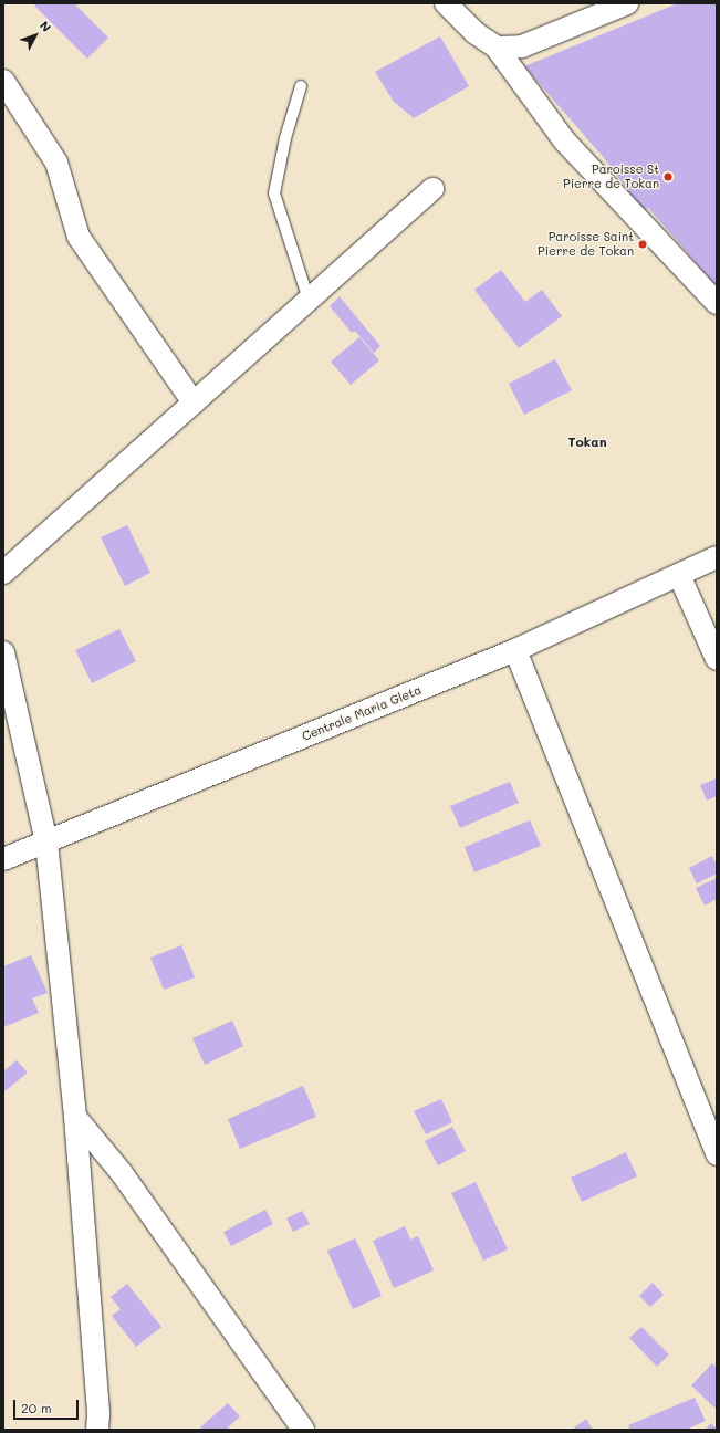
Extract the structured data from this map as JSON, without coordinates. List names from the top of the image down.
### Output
{
  "streets": {
    "street": ["Centrale Maria Gleta"]
  },
  "districts": ["Tokan"],
  "places": ["Paroisse St Pierre de Tokan", "Paroisse Saint Pierre de Tokan"],
  "scale_bar": "20 m",
  "north": "top right"
}
